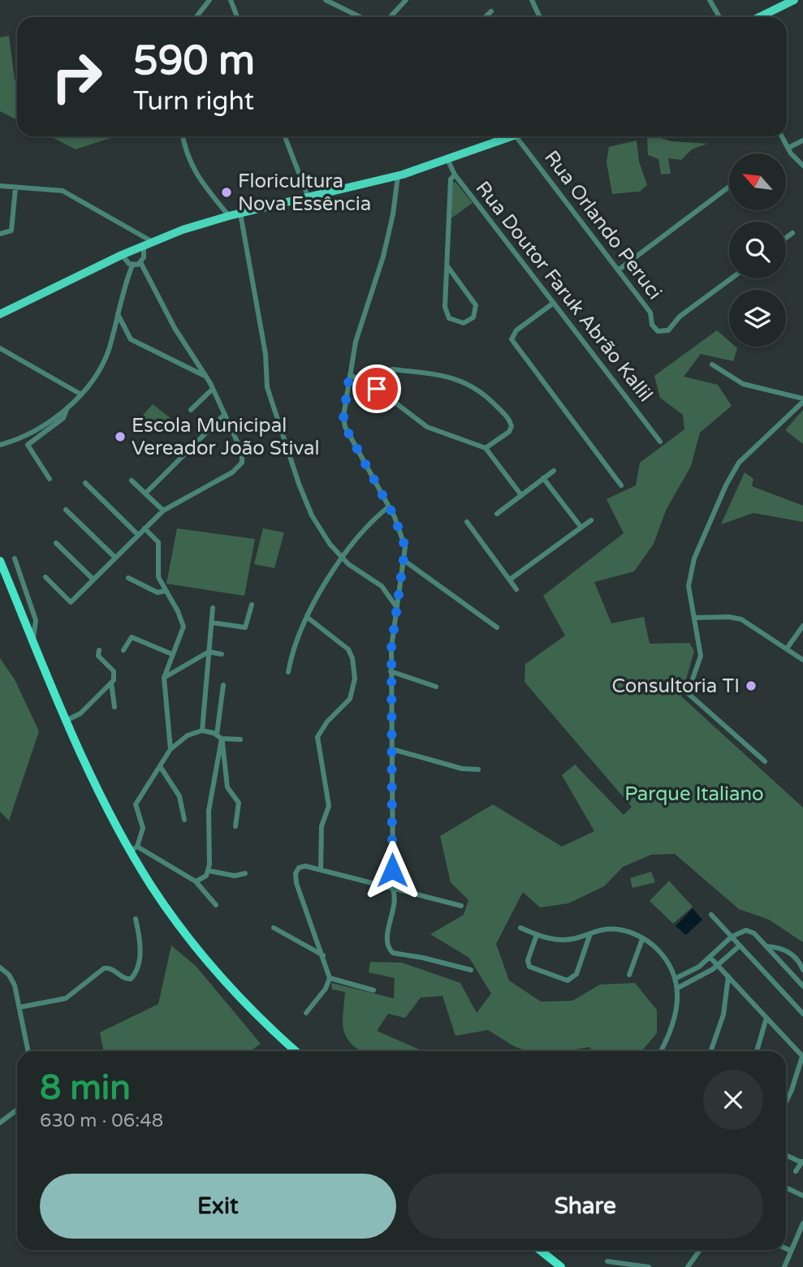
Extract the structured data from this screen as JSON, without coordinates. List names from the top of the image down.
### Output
{
  "streets": {
    "street": ["Rua Orlando Peruci", "Rua Doutor Faruk Abrão Kallil"]
  },
  "parks": ["Parque Italiano"],
  "places": ["Floricultura Nova Essência", "Escola Municipal Vereador João Stival", "Consultoria TI"],
  "north": "top left",
  "page": {
    "turn": ["590 m", "Turn right"],
    "heading": ["8 min", "630 m · 06:48"],
    "buttons": ["Exit", "Share"]
  }
}
